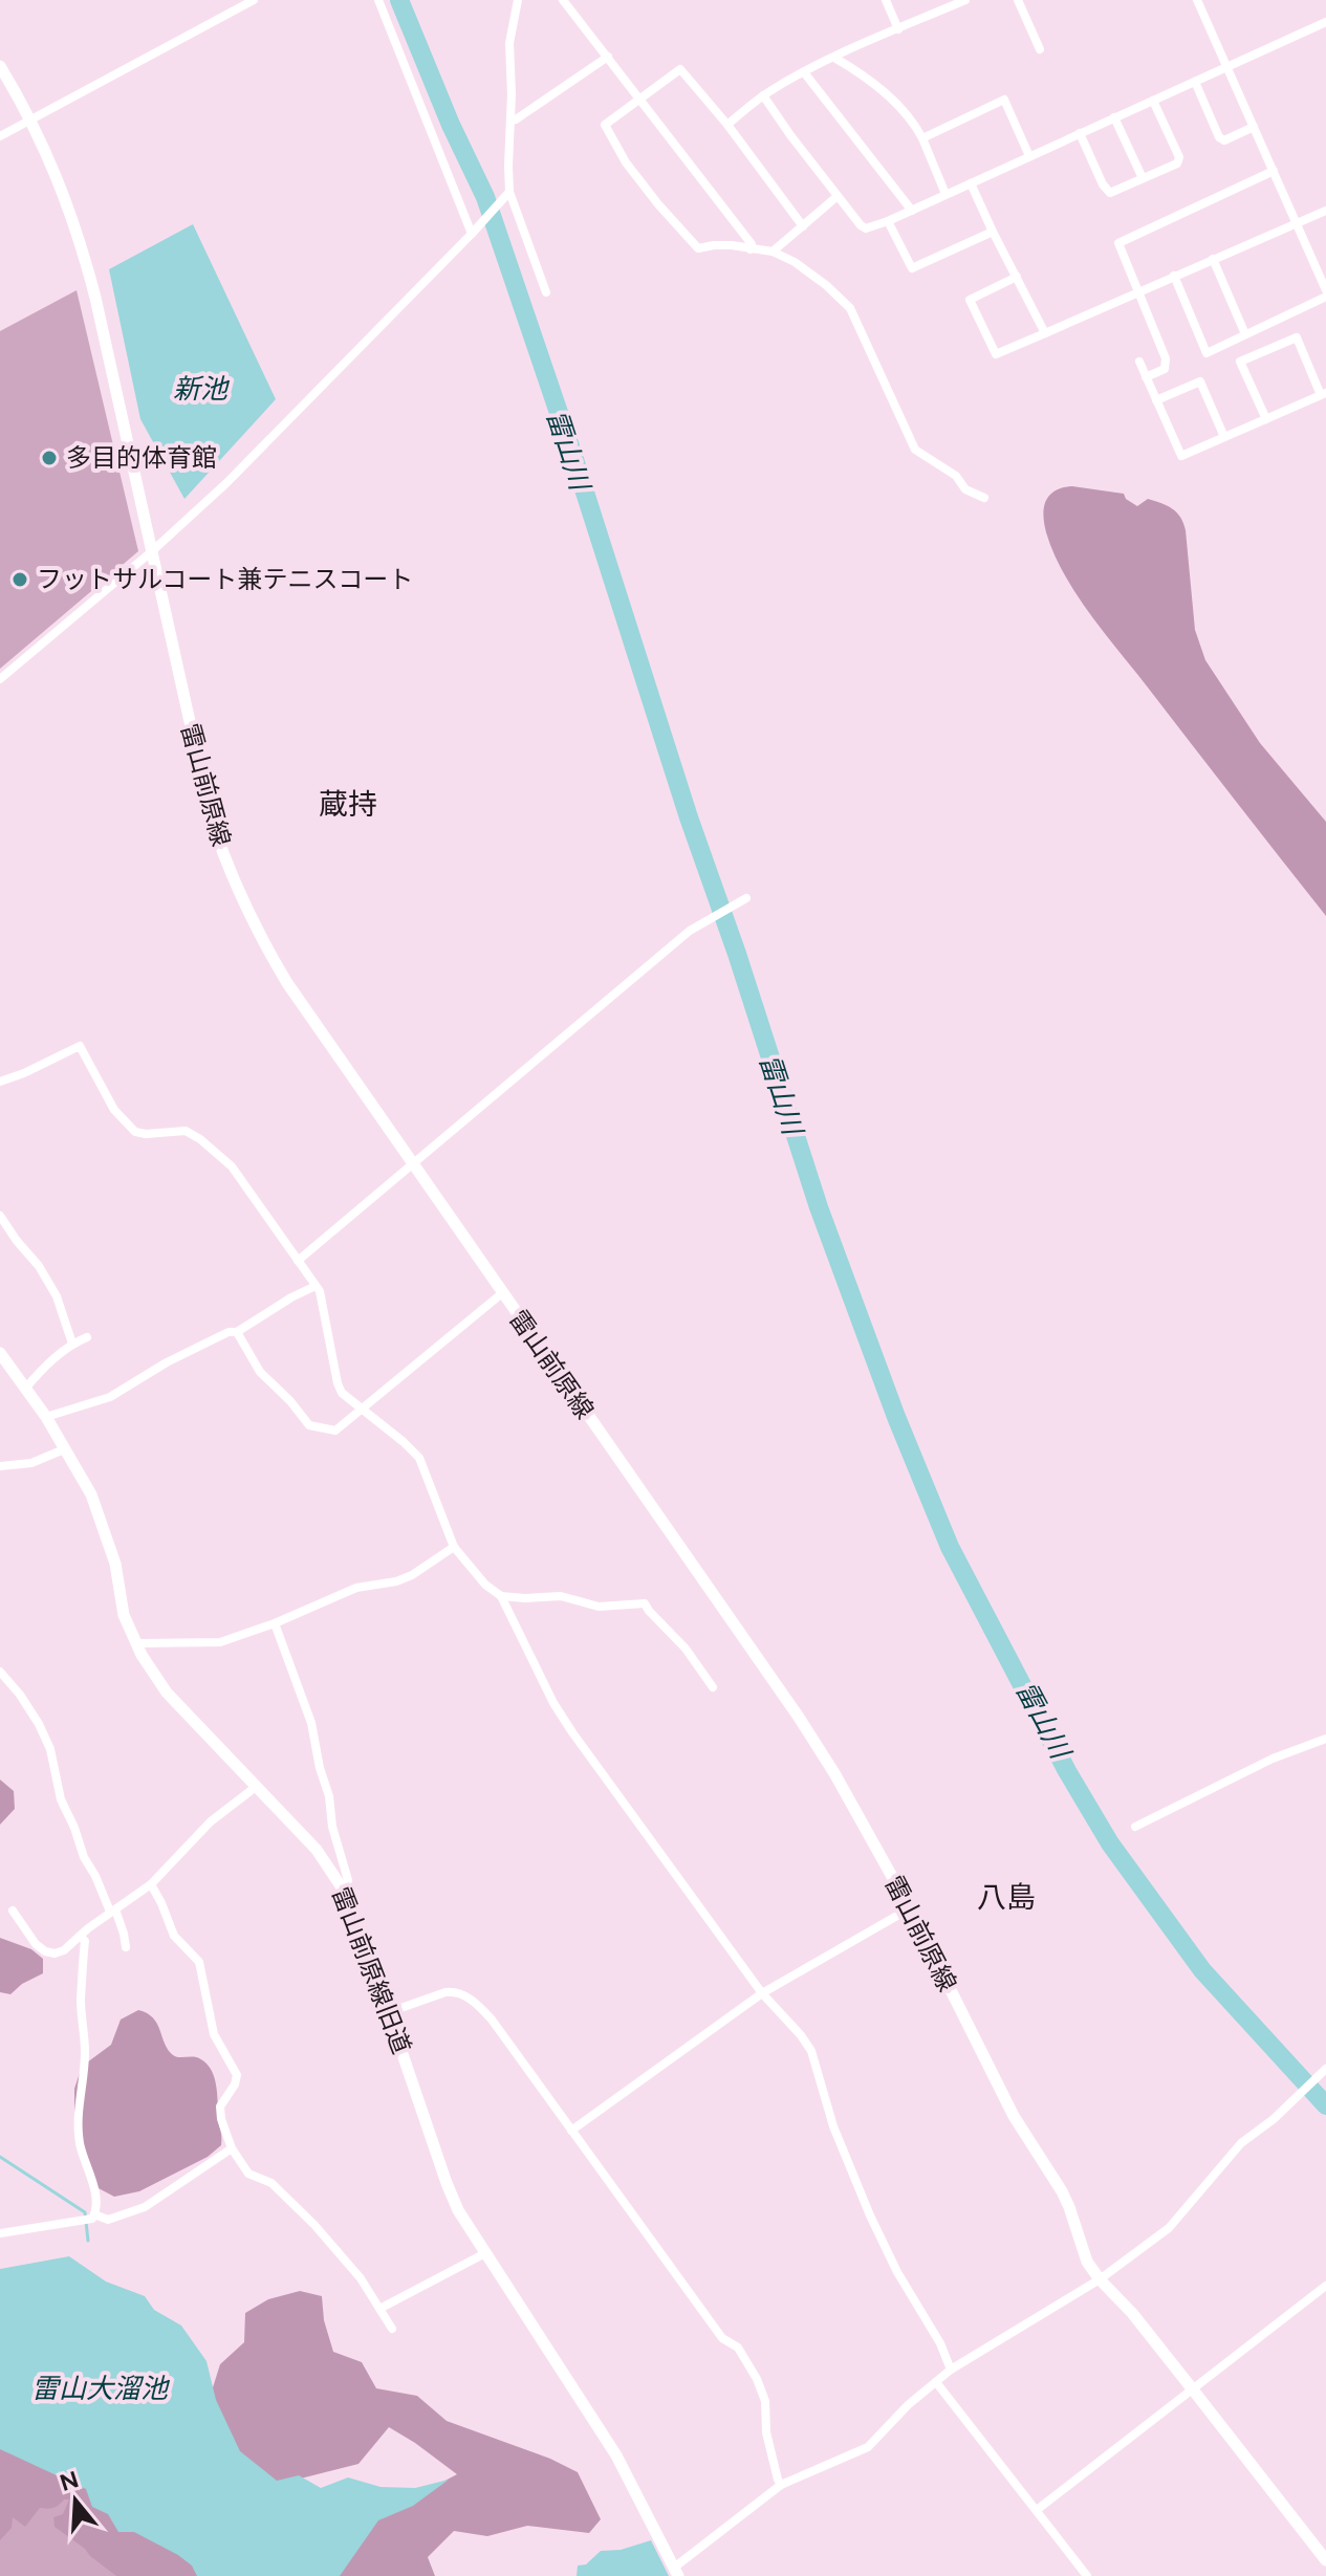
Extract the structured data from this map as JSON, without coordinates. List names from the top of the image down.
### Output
{
  "streets": {
    "main road": ["雷山前原線", "雷山前原線旧道"]
  },
  "districts": ["蔵持", "八島"],
  "water": ["新池", "雷山川", "雷山大溜池"],
  "places": ["多目的体育館", "フットサルコート兼テニスコート"],
  "north": "top"
}
